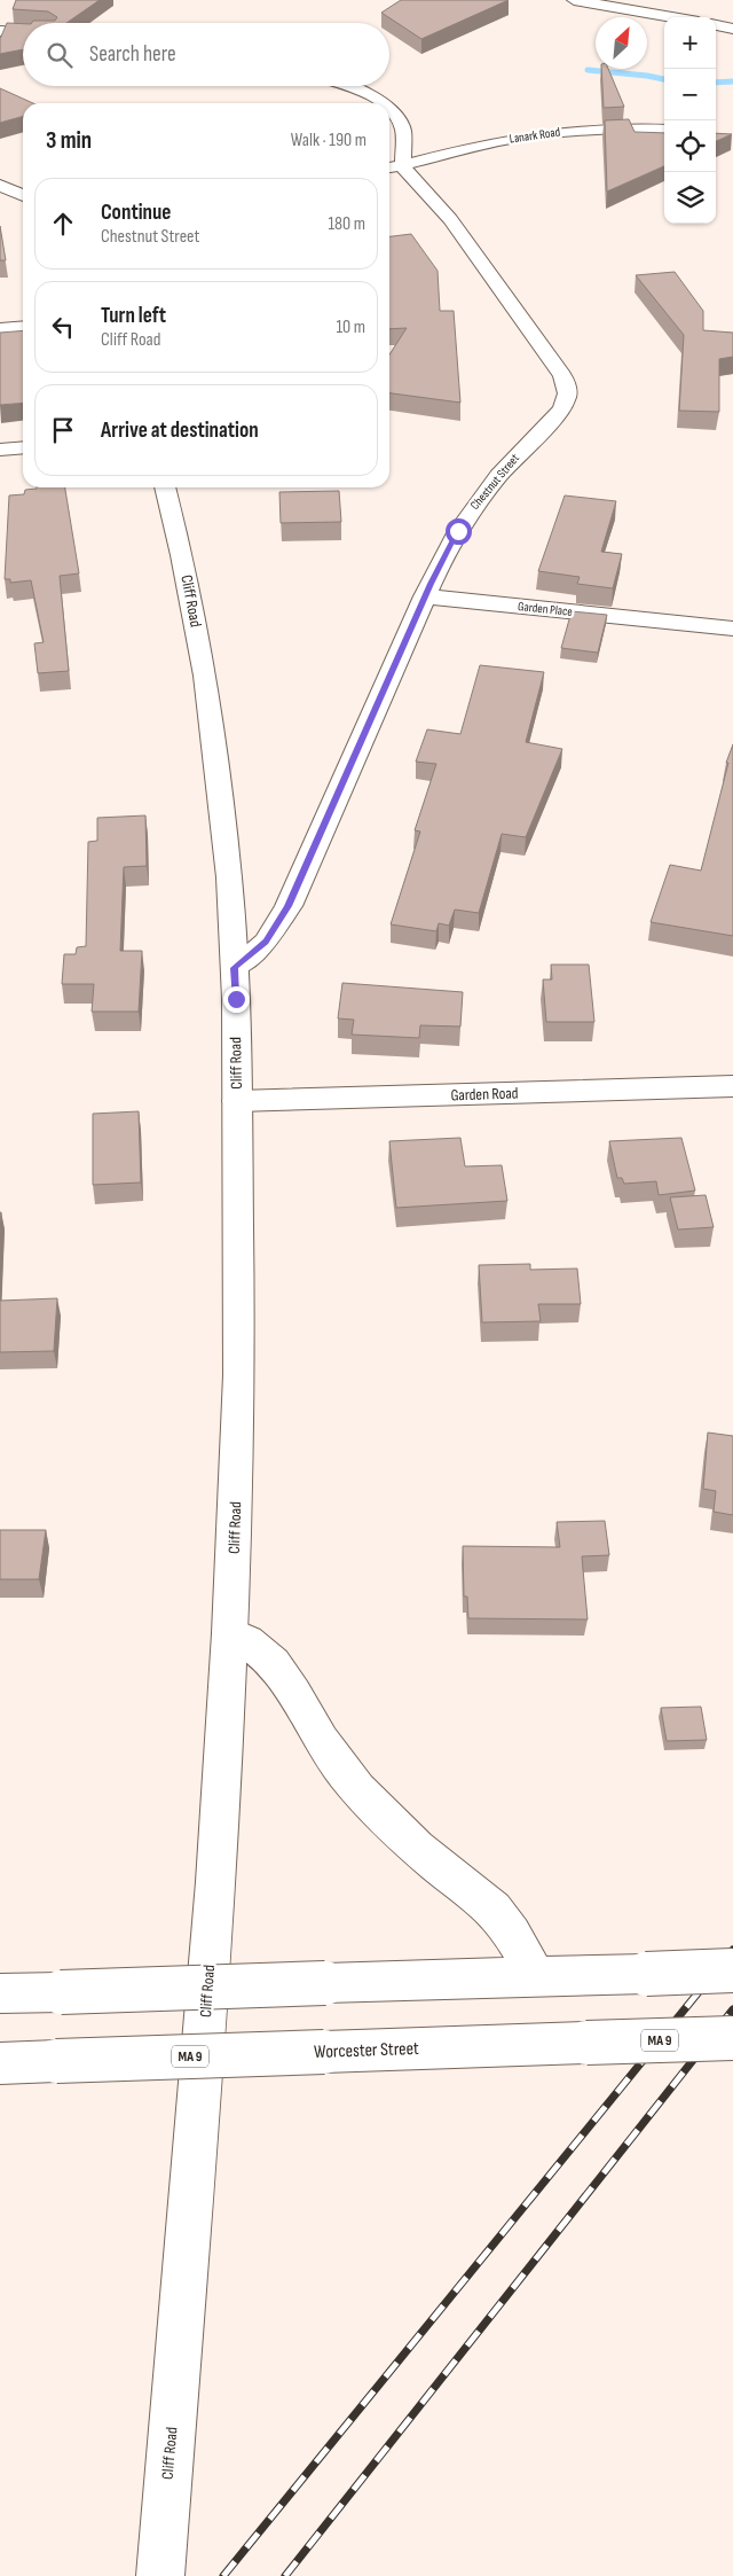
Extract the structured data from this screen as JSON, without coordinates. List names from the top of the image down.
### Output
{
  "streets": {
    "main road": [
      "Lanark Road",
      "Chestnut Street",
      "Cliff Road",
      "Garden Place",
      "Garden Road",
      "MA 9",
      "Worcester Street"
    ]
  },
  "crossings": [
    ["Lanark Road", "Chestnut Street"],
    ["Chestnut Street", "Cliff Road"],
    ["Chestnut Street", "Garden Place"],
    ["Cliff Road", "Garden Road"]
  ],
  "north": "top right",
  "page": {
    "map_buttons": ["+", "−"],
    "search": "Search here",
    "heading": ["3 min", "Walk · 190 m"],
    "list": [
      ["Continue", "Chestnut Street", "180 m"],
      ["Turn left", "Cliff Road", "10 m"],
      "Arrive at destination"
    ]
  }
}
